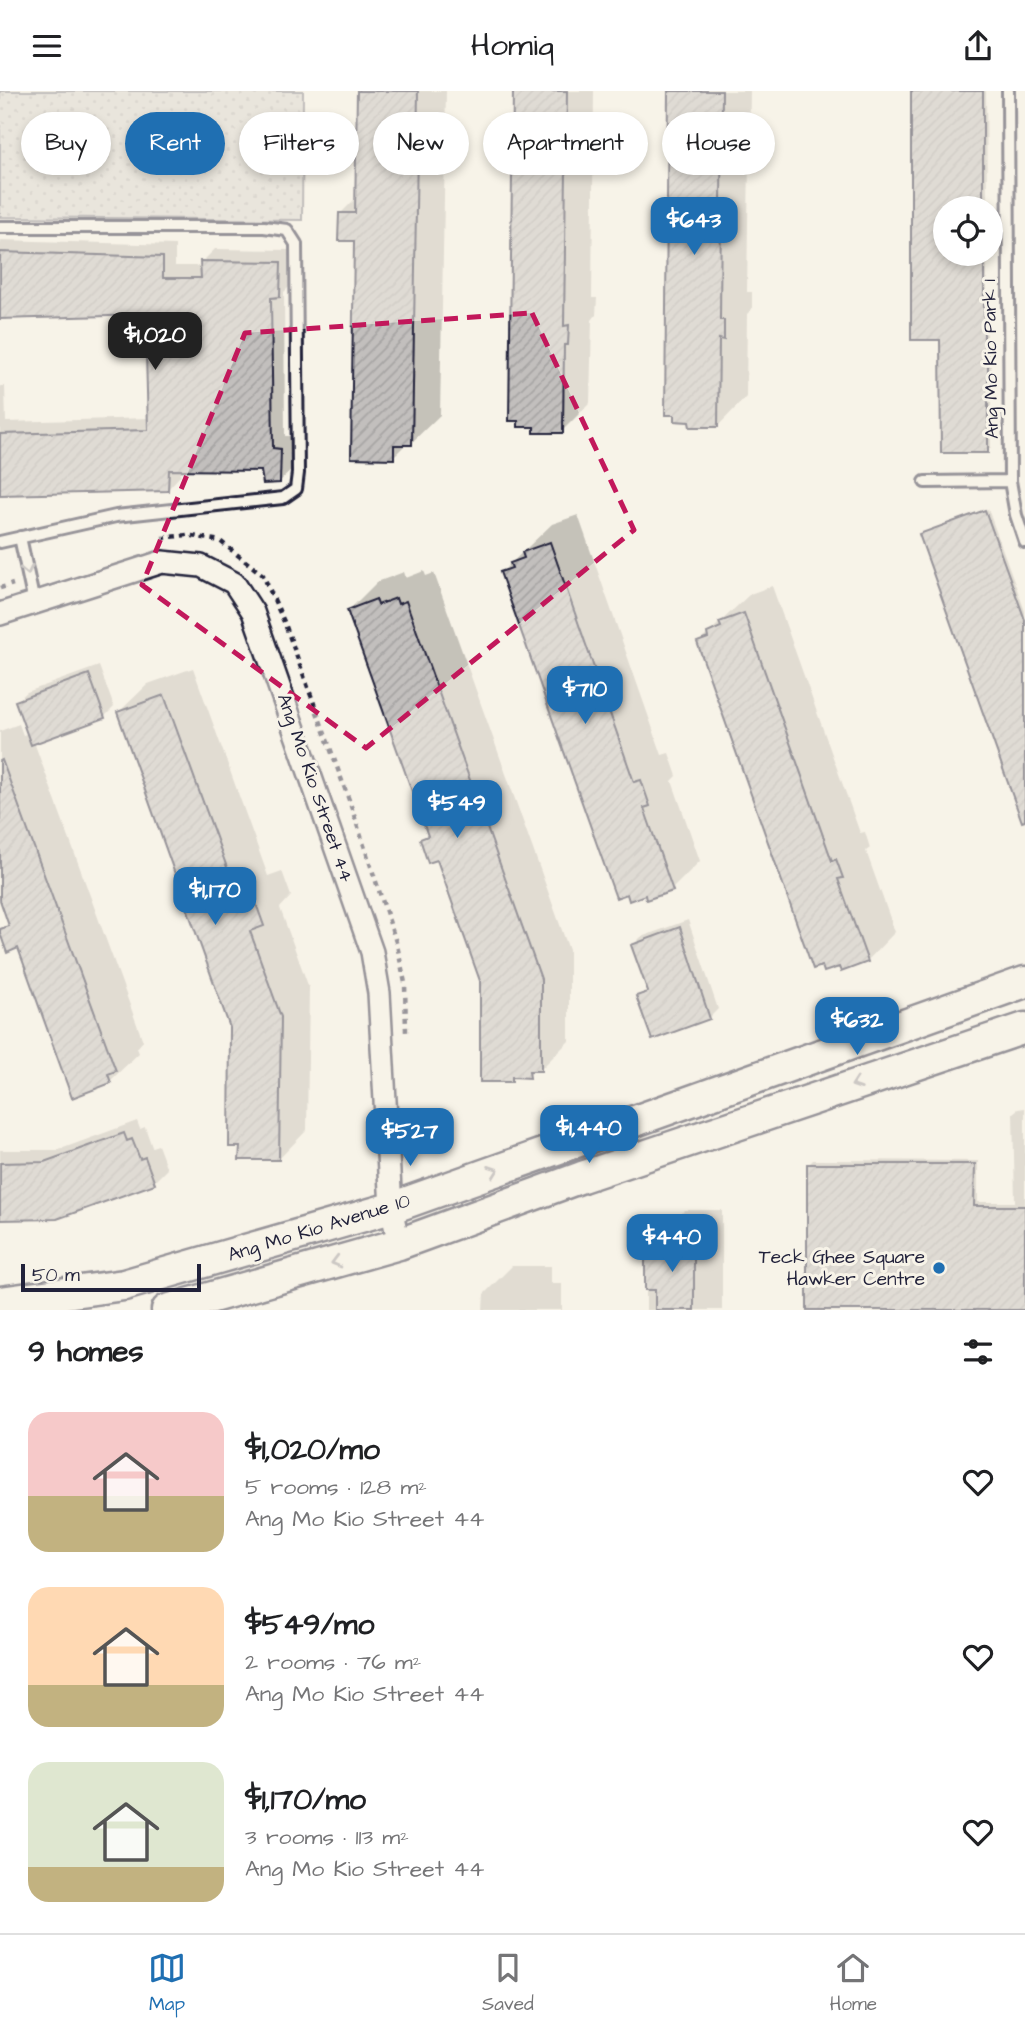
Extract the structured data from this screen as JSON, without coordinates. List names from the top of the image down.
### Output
{
  "streets": {
    "main road": ["Ang Mo Kio Avenue 10"],
    "street": ["Ang Mo Kio Street 44"],
    "lane": ["Ang Mo Kio Park 1"]
  },
  "crossings": [
    ["Ang Mo Kio Street 44", "Ang Mo Kio Avenue 10"]
  ],
  "places": ["Teck Ghee Square Hawker Centre"],
  "scale_bar": "50 m",
  "page": {
    "header": "Homiq",
    "chip": [
      "Buy",
      "Rent",
      "Filters",
      "New",
      "Apartment",
      "House"
    ],
    "price": [
      "$643",
      "$1,020",
      "$710",
      "$549",
      "$1,170",
      "$632",
      "$1,440",
      "$527",
      "$440"
    ],
    "scale": "50 m",
    "heading": "9 homes",
    "list": [
      {
        "name": "$1,020/mo",
        "note": "5 rooms · 128 m² · Ang Mo Kio Street 44"
      },
      {
        "name": "$549/mo",
        "note": "2 rooms · 76 m² · Ang Mo Kio Street 44"
      },
      {
        "name": "$1,170/mo",
        "note": "3 rooms · 113 m² · Ang Mo Kio Street 44"
      }
    ],
    "tabs": ["Map", "Saved", "Home"]
  }
}
